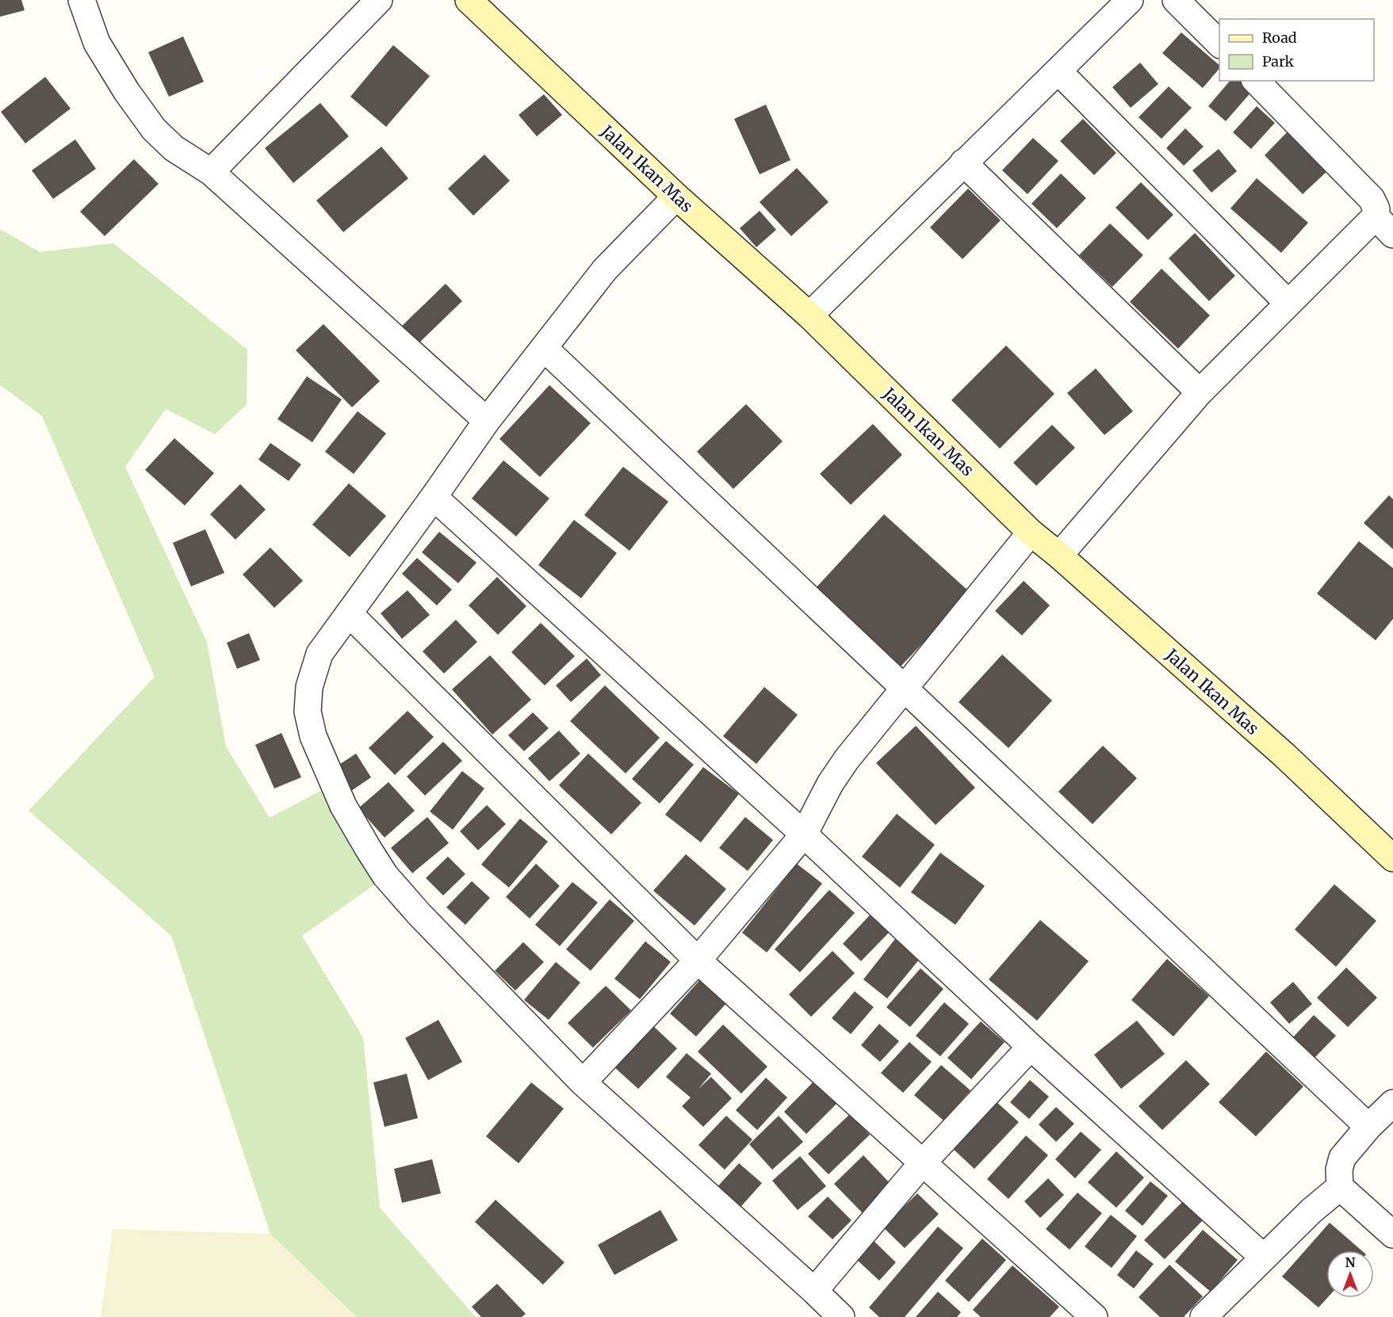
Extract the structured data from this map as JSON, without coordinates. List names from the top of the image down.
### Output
{
  "streets": {
    "street": ["Jalan Ikan Mas"]
  },
  "legend": ["Road", "Park"],
  "north": "top"
}
